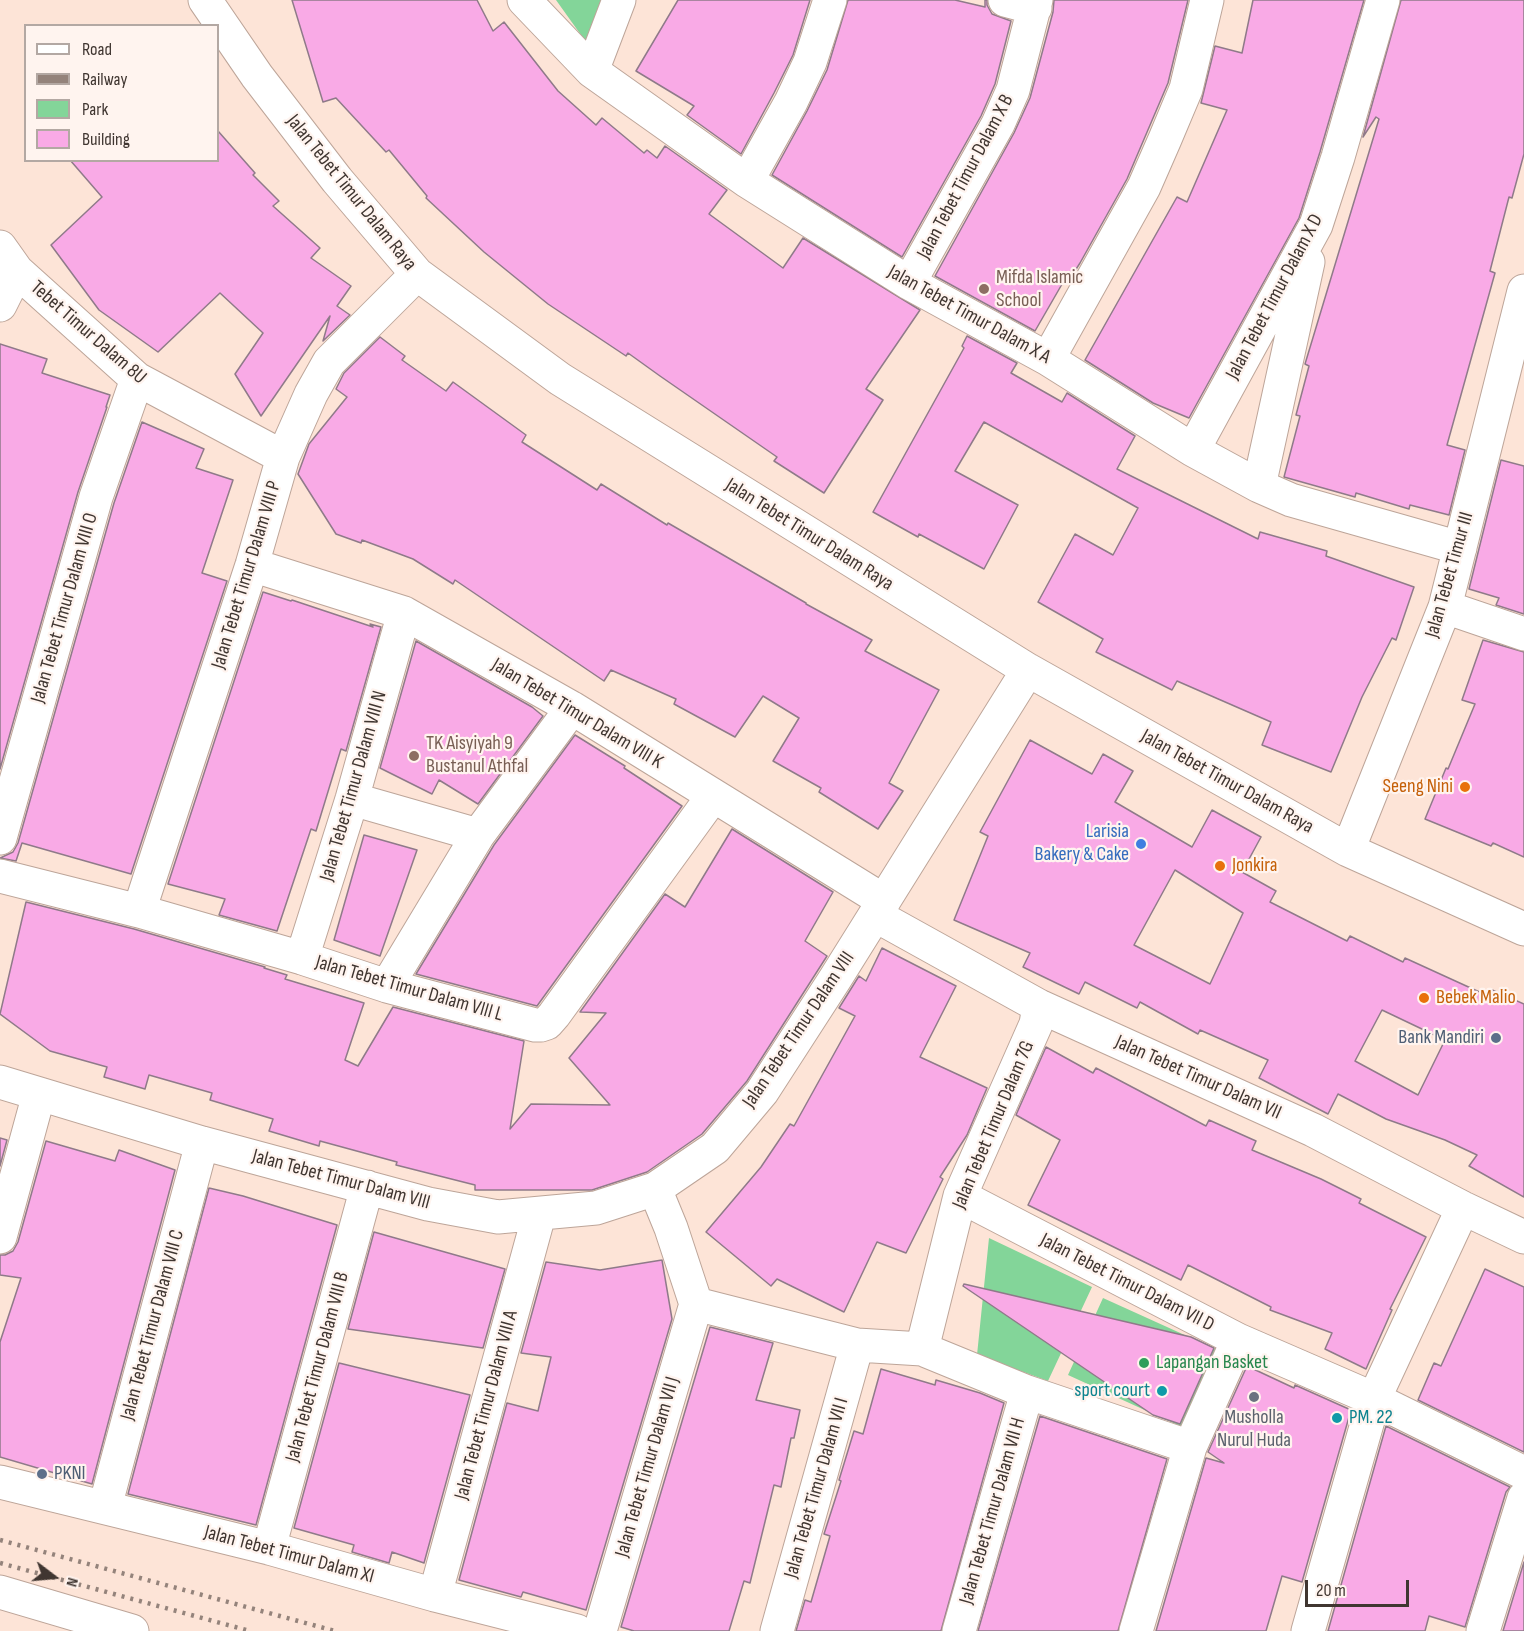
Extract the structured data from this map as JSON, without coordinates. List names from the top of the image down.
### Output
{
  "streets": {
    "street": [
      "Jalan Tebet Timur Dalam X B",
      "Jalan Tebet Timur Dalam Raya",
      "Jalan Tebet Timur Dalam X D",
      "Jalan Tebet Timur Dalam X A",
      "Tebet Timur Dalam 8U",
      "Jalan Tebet Timur Dalam VIII P",
      "Jalan Tebet Timur III",
      "Jalan Tebet Timur Dalam VIII O",
      "Jalan Tebet Timur Dalam VIII K",
      "Jalan Tebet Timur Dalam VIII N",
      "Jalan Tebet Timur Dalam VIII L",
      "Jalan Tebet Timur Dalam VIII",
      "Jalan Tebet Timur Dalam VII",
      "Jalan Tebet Timur Dalam 7G",
      "Jalan Tebet Timur Dalam VII D",
      "Jalan Tebet Timur Dalam VIII C",
      "Jalan Tebet Timur Dalam VIII B",
      "Jalan Tebet Timur Dalam VIII A",
      "Jalan Tebet Timur Dalam VII J",
      "Jalan Tebet Timur Dalam VII I",
      "Jalan Tebet Timur Dalam VII H",
      "Jalan Tebet Timur Dalam XI"
    ]
  },
  "crossings": [
    ["Jalan Tebet Timur Dalam X B", "Jalan Tebet Timur Dalam X A"],
    ["Jalan Tebet Timur Dalam Raya", "Jalan Tebet Timur Dalam VIII P"],
    ["Jalan Tebet Timur Dalam Raya", "Jalan Tebet Timur III"],
    ["Jalan Tebet Timur Dalam Raya", "Jalan Tebet Timur Dalam VIII"],
    ["Jalan Tebet Timur Dalam X D", "Jalan Tebet Timur Dalam X A"],
    ["Jalan Tebet Timur Dalam X A", "Jalan Tebet Timur III"],
    ["Tebet Timur Dalam 8U", "Jalan Tebet Timur Dalam VIII P"],
    ["Tebet Timur Dalam 8U", "Jalan Tebet Timur Dalam VIII O"],
    ["Jalan Tebet Timur Dalam VIII P", "Jalan Tebet Timur Dalam VIII K"],
    ["Jalan Tebet Timur Dalam VIII P", "Jalan Tebet Timur Dalam VIII L"],
    ["Jalan Tebet Timur Dalam VIII K", "Jalan Tebet Timur Dalam VIII N"],
    ["Jalan Tebet Timur Dalam VIII K", "Jalan Tebet Timur Dalam VIII L"],
    ["Jalan Tebet Timur Dalam VIII K", "Jalan Tebet Timur Dalam VIII"],
    ["Jalan Tebet Timur Dalam VIII K", "Jalan Tebet Timur Dalam VII"],
    ["Jalan Tebet Timur Dalam VIII N", "Jalan Tebet Timur Dalam VIII L"],
    ["Jalan Tebet Timur Dalam VIII", "Jalan Tebet Timur Dalam VII"],
    ["Jalan Tebet Timur Dalam VIII", "Jalan Tebet Timur Dalam VIII C"],
    ["Jalan Tebet Timur Dalam VIII", "Jalan Tebet Timur Dalam VIII B"],
    ["Jalan Tebet Timur Dalam VIII", "Jalan Tebet Timur Dalam VIII A"],
    ["Jalan Tebet Timur Dalam VII", "Jalan Tebet Timur Dalam 7G"],
    ["Jalan Tebet Timur Dalam 7G", "Jalan Tebet Timur Dalam VII D"],
    ["Jalan Tebet Timur Dalam VIII C", "Jalan Tebet Timur Dalam XI"],
    ["Jalan Tebet Timur Dalam VIII B", "Jalan Tebet Timur Dalam XI"],
    ["Jalan Tebet Timur Dalam VIII A", "Jalan Tebet Timur Dalam XI"]
  ],
  "places": [
    "Mifda Islamic School",
    "TK Aisyiyah 9 Bustanul Athfal",
    "Seeng Nini",
    "Larisia Bakery & Cake",
    "Jonkira",
    "Bebek Malio",
    "Bank Mandiri",
    "Lapangan Basket",
    "sport court",
    "Musholla Nurul Huda",
    "PM. 22",
    "PKNI"
  ],
  "legend": [
    "Road",
    "Railway",
    "Park",
    "Building"
  ],
  "scale_bar": "20 m",
  "north": "right"
}
